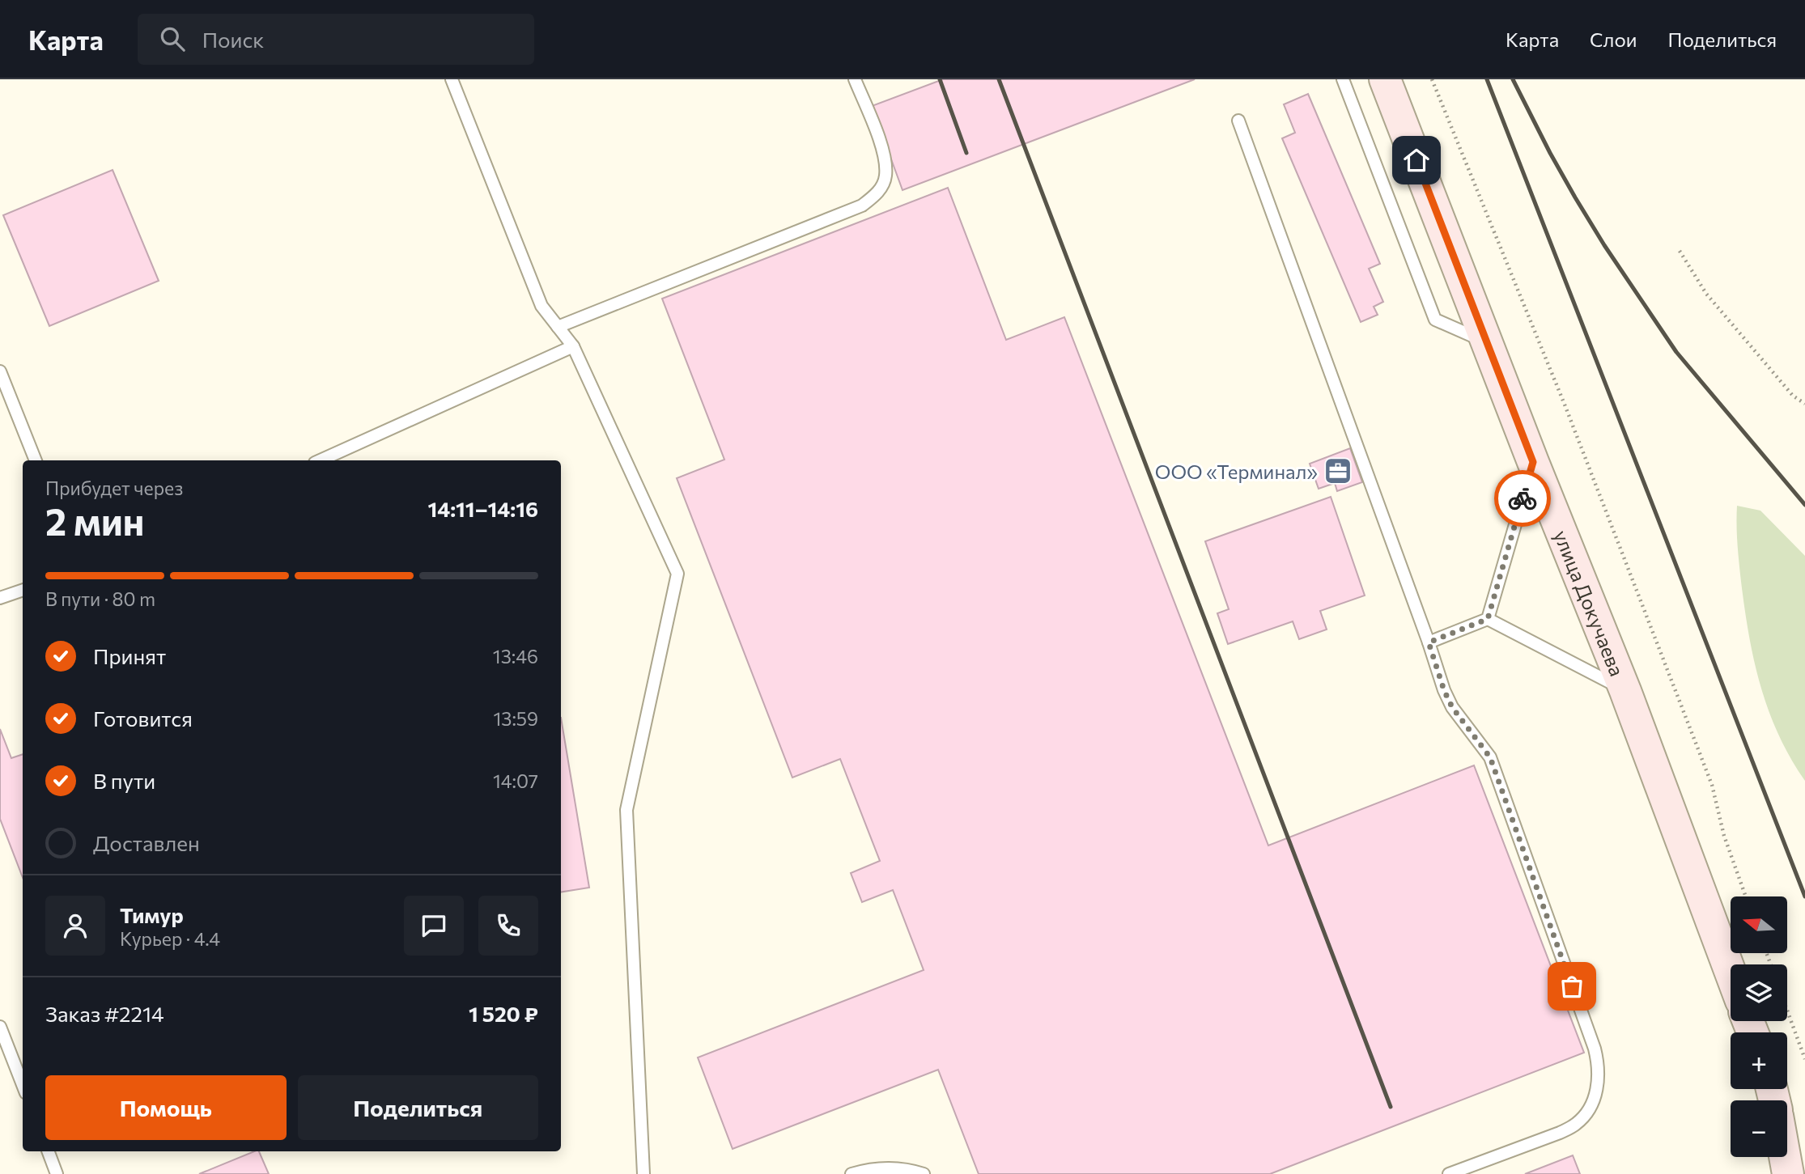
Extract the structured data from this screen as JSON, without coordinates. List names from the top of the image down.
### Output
{
  "streets": {
    "main road": ["улица Докучаева"]
  },
  "places": {
    "office": ["ООО «Терминал»"]
  },
  "north": "left",
  "page": {
    "header": "Карта",
    "search": "Поиск",
    "nav": ["Карта", "Слои", "Поделиться"],
    "heading": ["2 мин", "Прибудет через", "14:11–14:16"],
    "panel": [
      "Тимур",
      "Курьер · 4.4",
      "Заказ #2214",
      "1 520 ₽"
    ],
    "bar": "В пути · 80 m",
    "list": [
      ["Принят", "13:46"],
      ["Готовится", "13:59"],
      ["В пути", "14:07"],
      "Доставлен"
    ],
    "map_buttons": ["+", "−"],
    "buttons": ["Помощь", "Поделиться"]
  }
}
